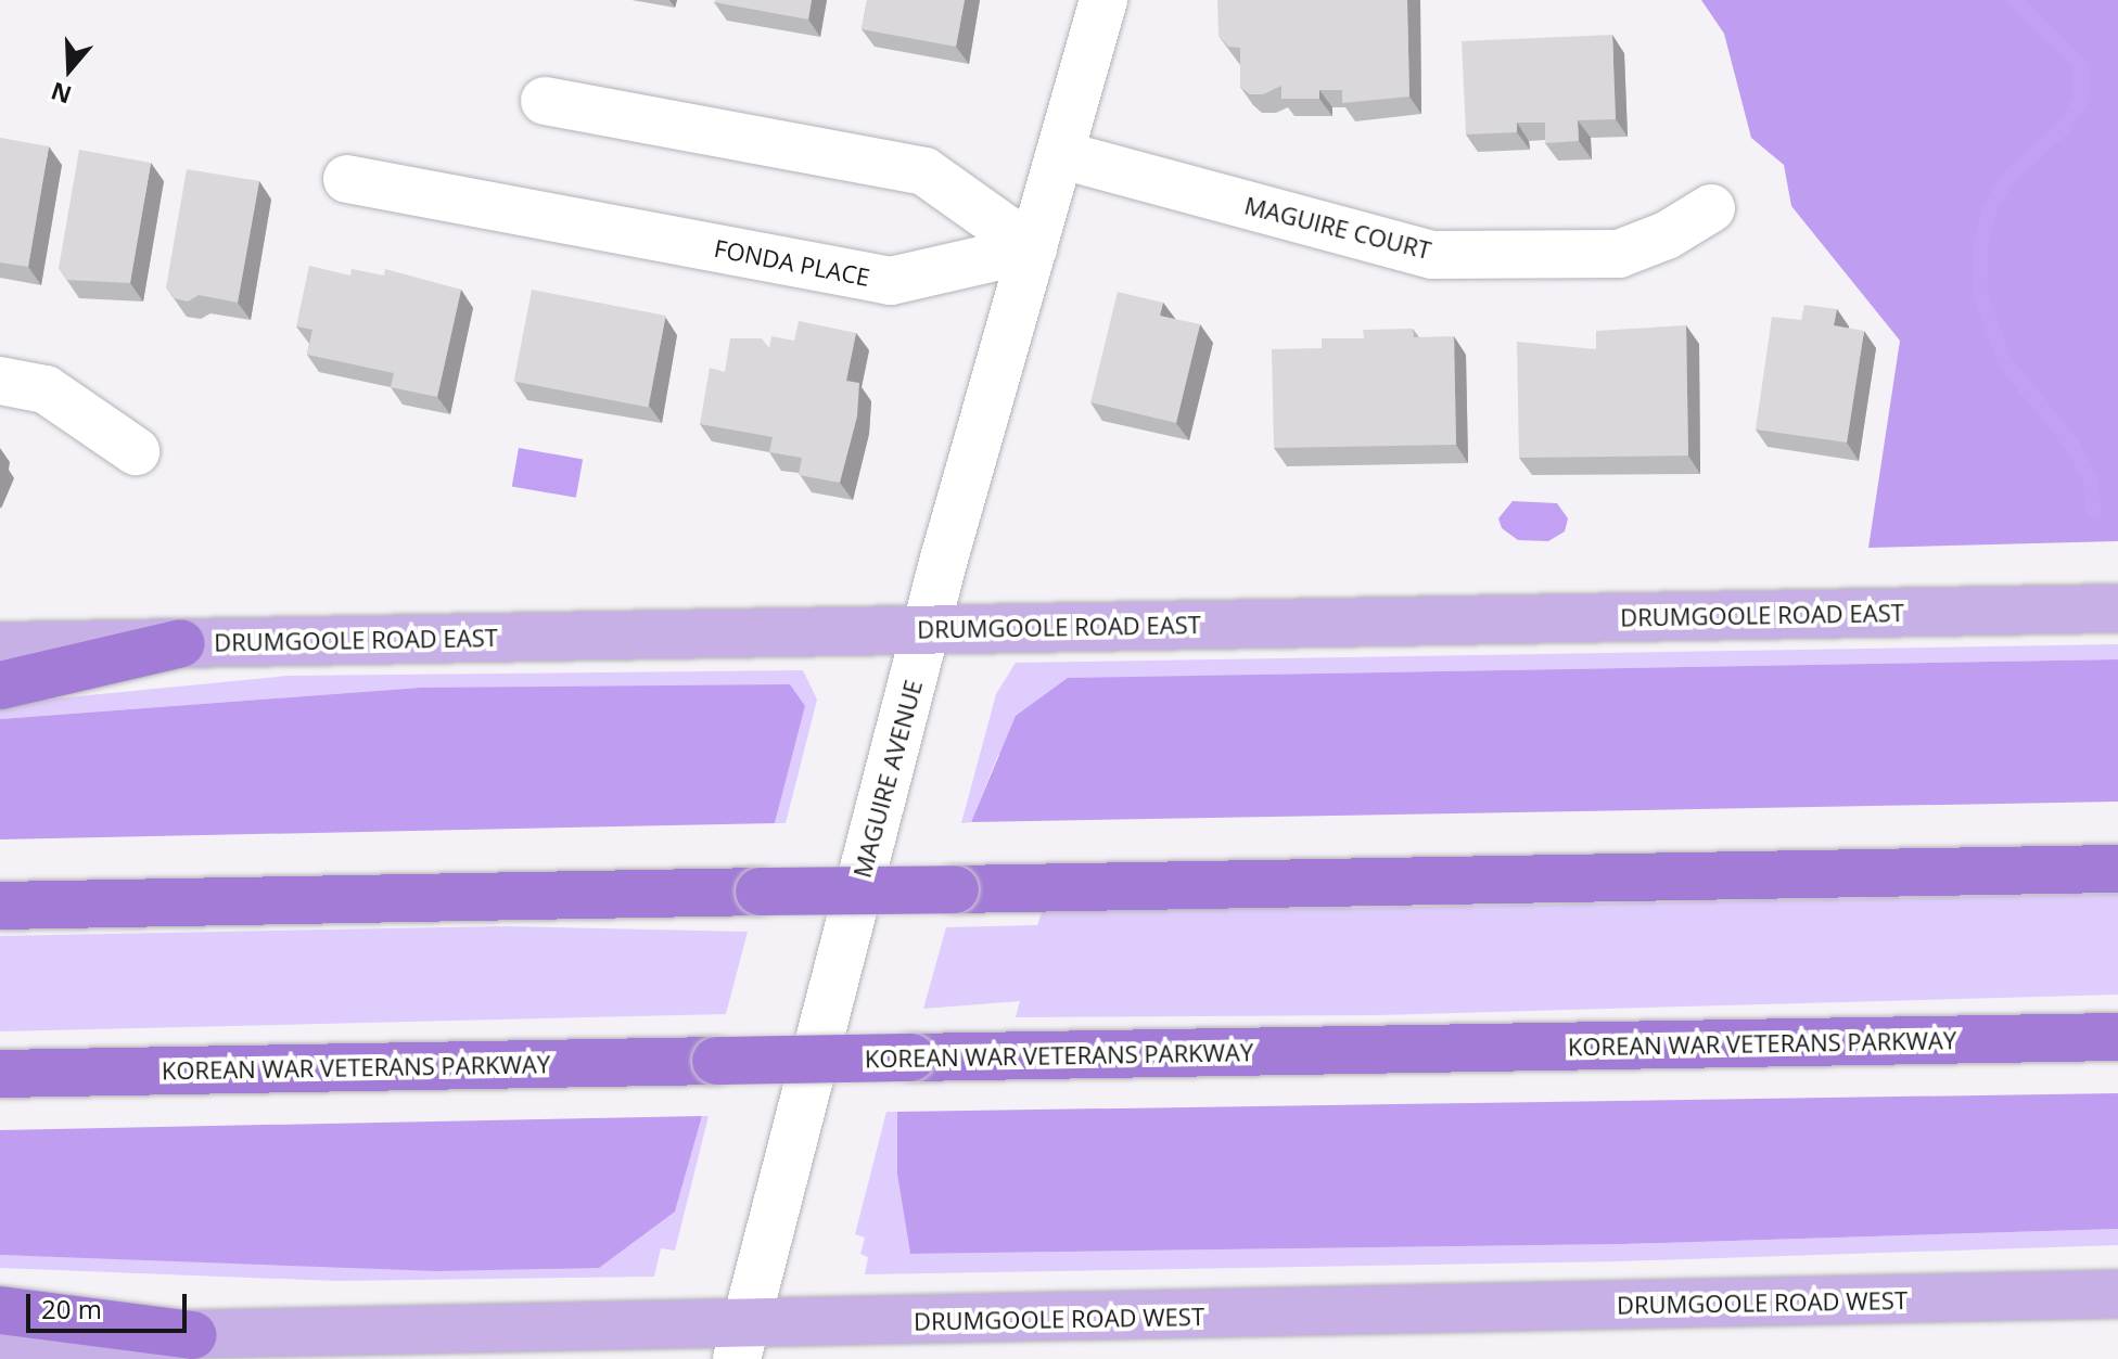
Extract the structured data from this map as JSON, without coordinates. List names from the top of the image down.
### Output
{
  "streets": {
    "highway": ["KOREAN WAR VETERANS PARKWAY"],
    "main road": ["DRUMGOOLE ROAD EAST", "DRUMGOOLE ROAD WEST"],
    "street": ["MAGUIRE COURT", "FONDA PLACE", "MAGUIRE AVENUE"]
  },
  "crossings": [
    ["MAGUIRE COURT", "MAGUIRE AVENUE"],
    ["FONDA PLACE", "MAGUIRE AVENUE"],
    ["DRUMGOOLE ROAD EAST", "MAGUIRE AVENUE"],
    ["MAGUIRE AVENUE", "DRUMGOOLE ROAD WEST"]
  ],
  "scale_bar": "20 m",
  "north": "bottom"
}
